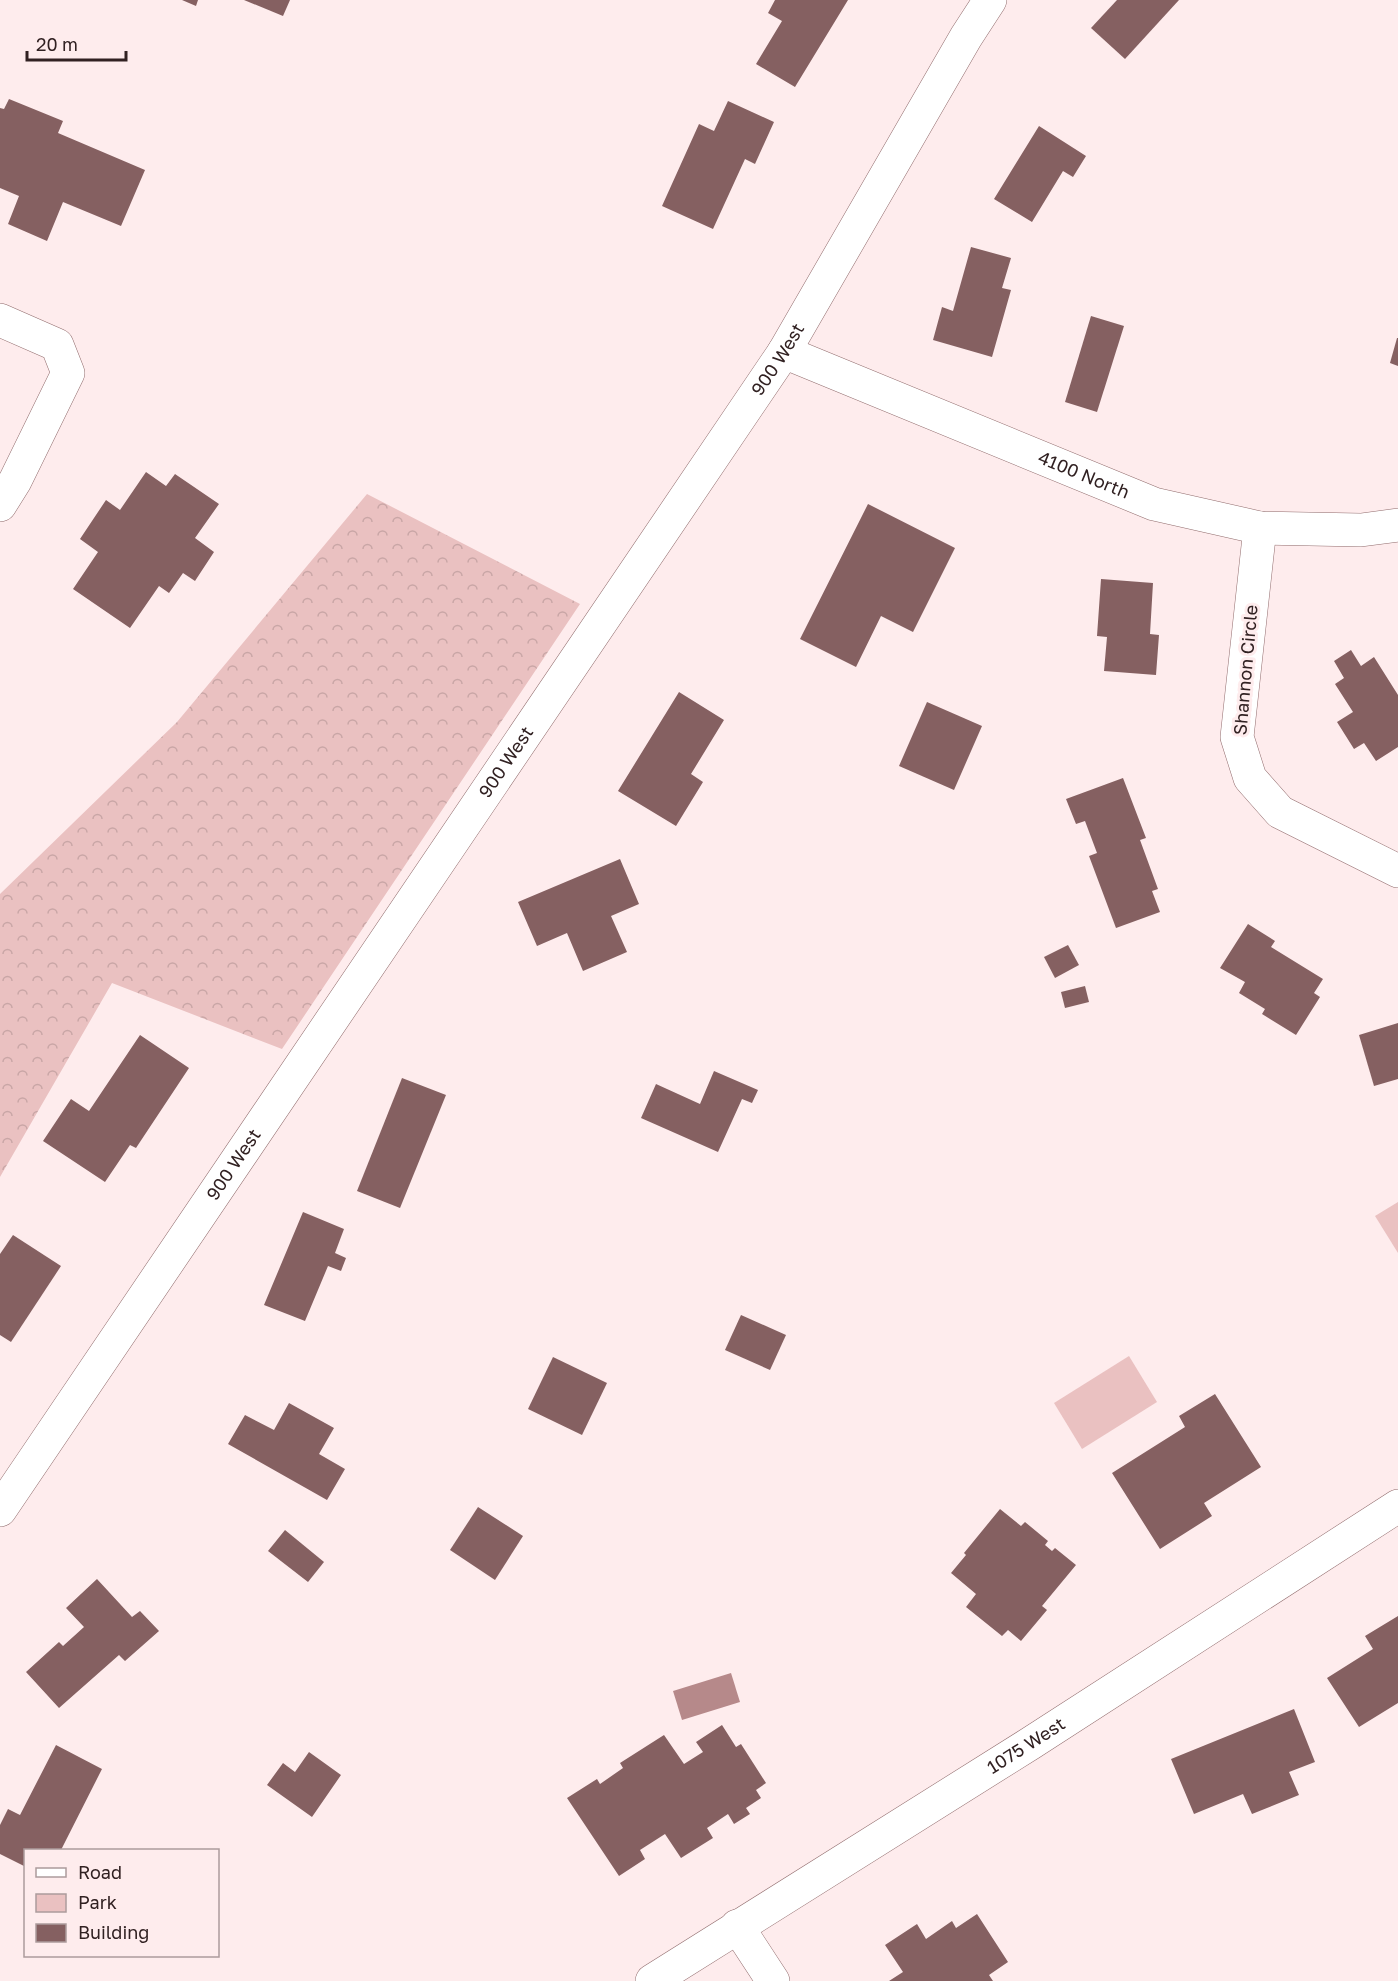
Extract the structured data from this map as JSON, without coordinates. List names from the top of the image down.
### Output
{
  "streets": {
    "street": [
      "900 West",
      "4100 North",
      "Shannon Circle",
      "1075 West"
    ]
  },
  "crossings": [
    ["900 West", "4100 North"],
    ["4100 North", "Shannon Circle"]
  ],
  "legend": ["Road", "Park", "Building"],
  "scale_bar": "20 m"
}
